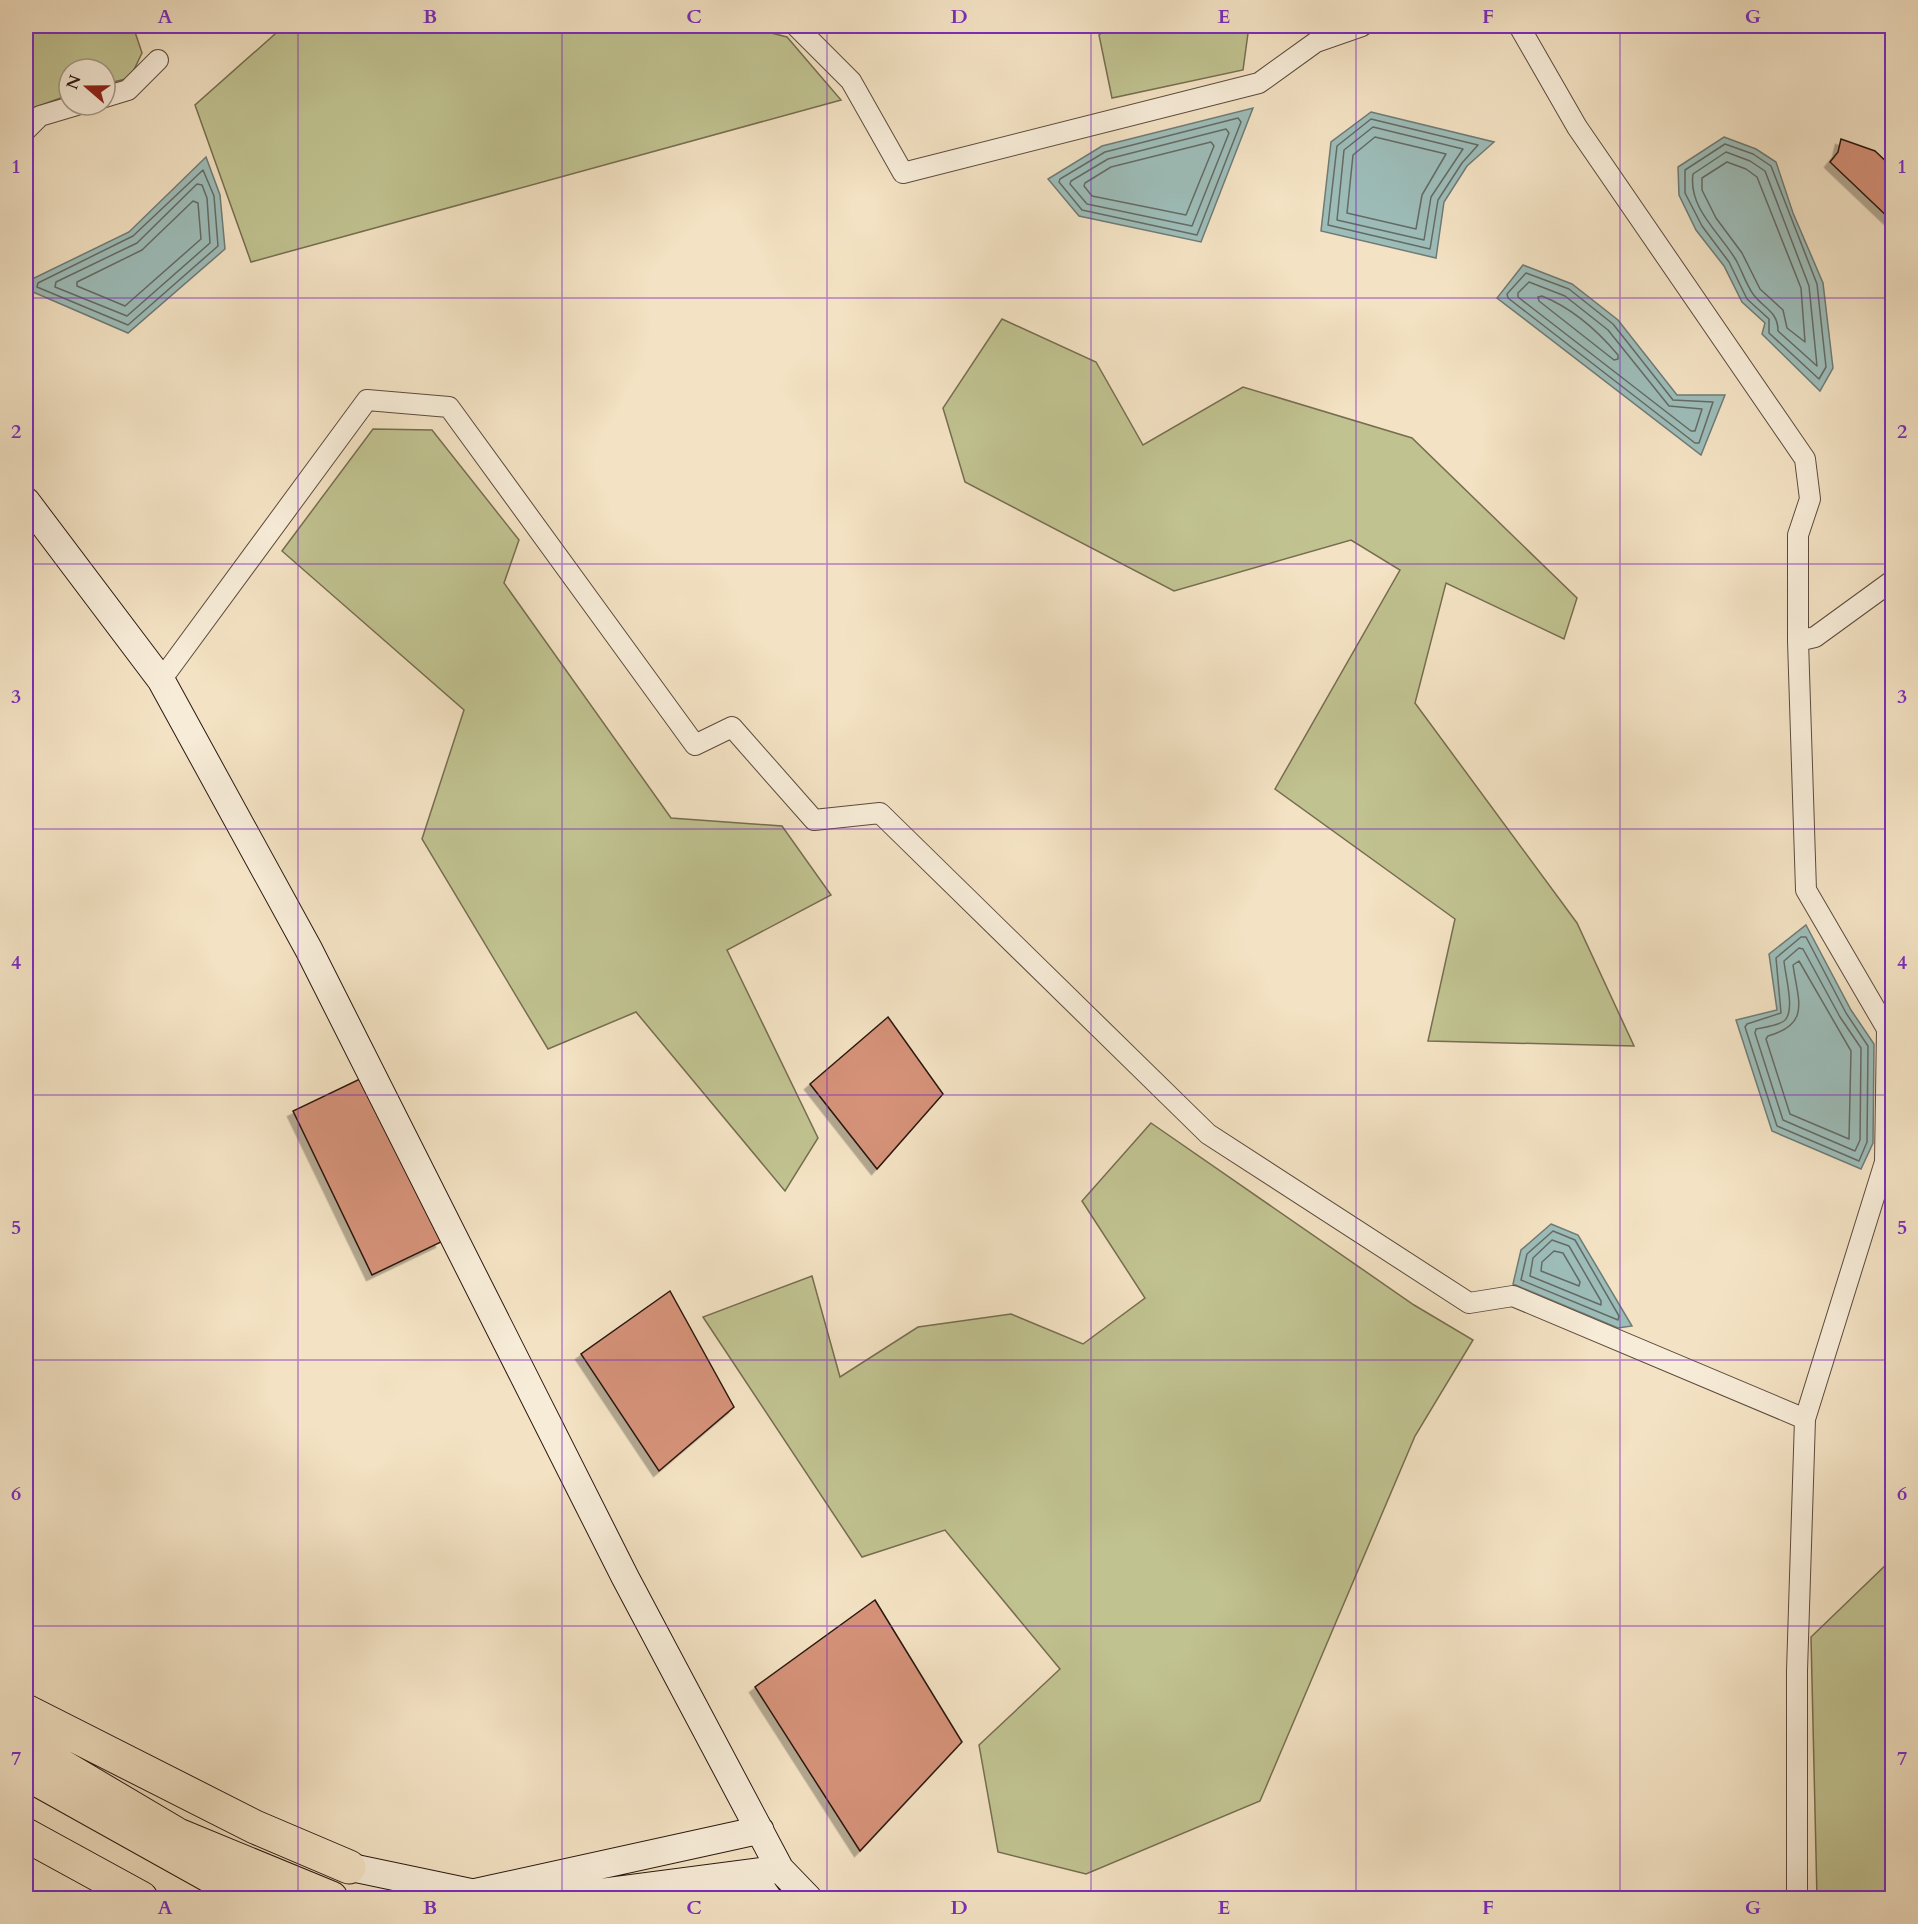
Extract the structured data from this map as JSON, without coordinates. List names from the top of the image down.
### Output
{
  "north": "left",
  "grid": {
    "columns": [
      "A",
      "B",
      "C",
      "D",
      "E",
      "F",
      "G"
    ],
    "rows": [
      "1",
      "2",
      "3",
      "4",
      "5",
      "6",
      "7"
    ]
  }
}
